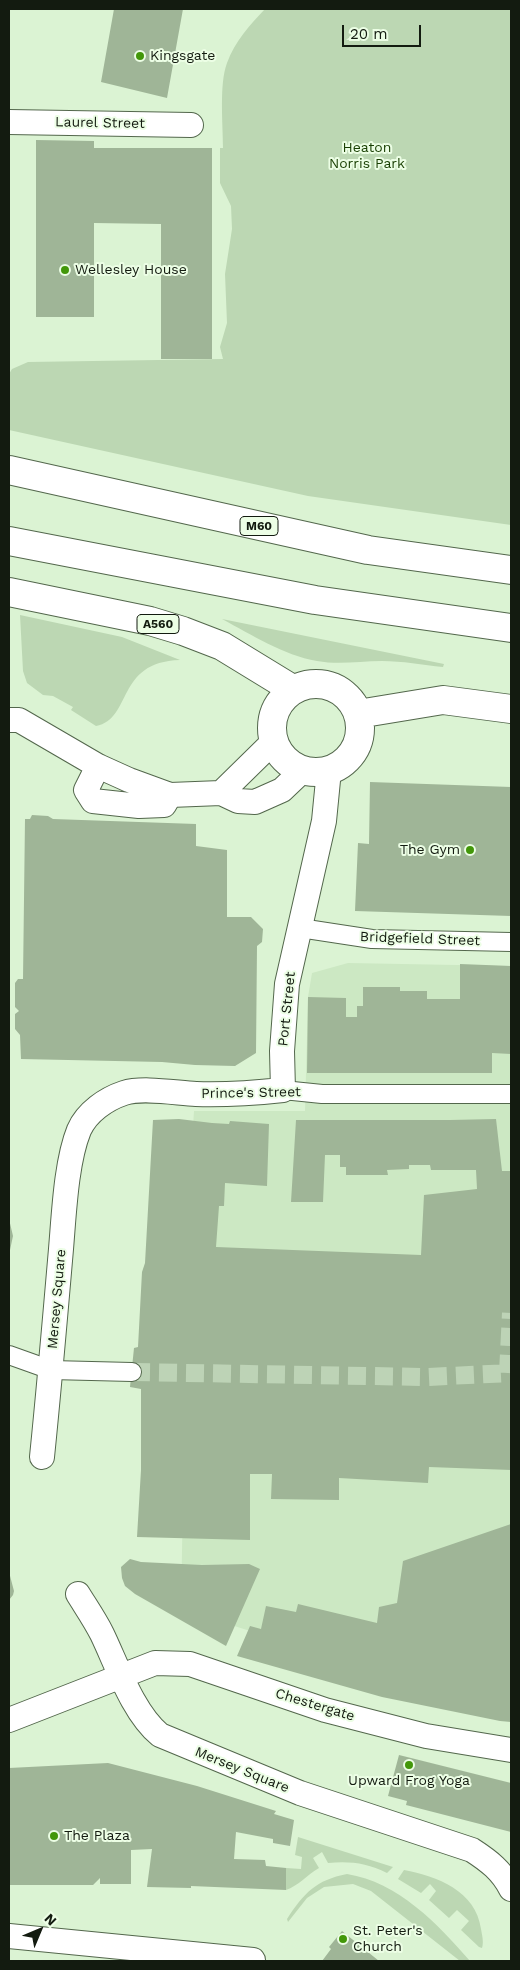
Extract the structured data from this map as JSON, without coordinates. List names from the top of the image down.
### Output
{
  "streets": {
    "main road": ["M60", "A560"],
    "street": [
      "Laurel Street",
      "Bridgefield Street",
      "Port Street",
      "Prince's Street",
      "Mersey Square",
      "Chestergate"
    ]
  },
  "crossings": [
    ["A560", "Port Street"],
    ["Bridgefield Street", "Port Street"],
    ["Port Street", "Prince's Street"],
    ["Prince's Street", "Mersey Square"],
    ["Mersey Square", "Chestergate"]
  ],
  "parks": ["Heaton Norris Park"],
  "places": [
    "Kingsgate",
    "Wellesley House",
    "The Gym",
    "Upward Frog Yoga",
    "The Plaza",
    "St. Peter's Church"
  ],
  "scale_bar": "20 m",
  "north": "top right"
}
